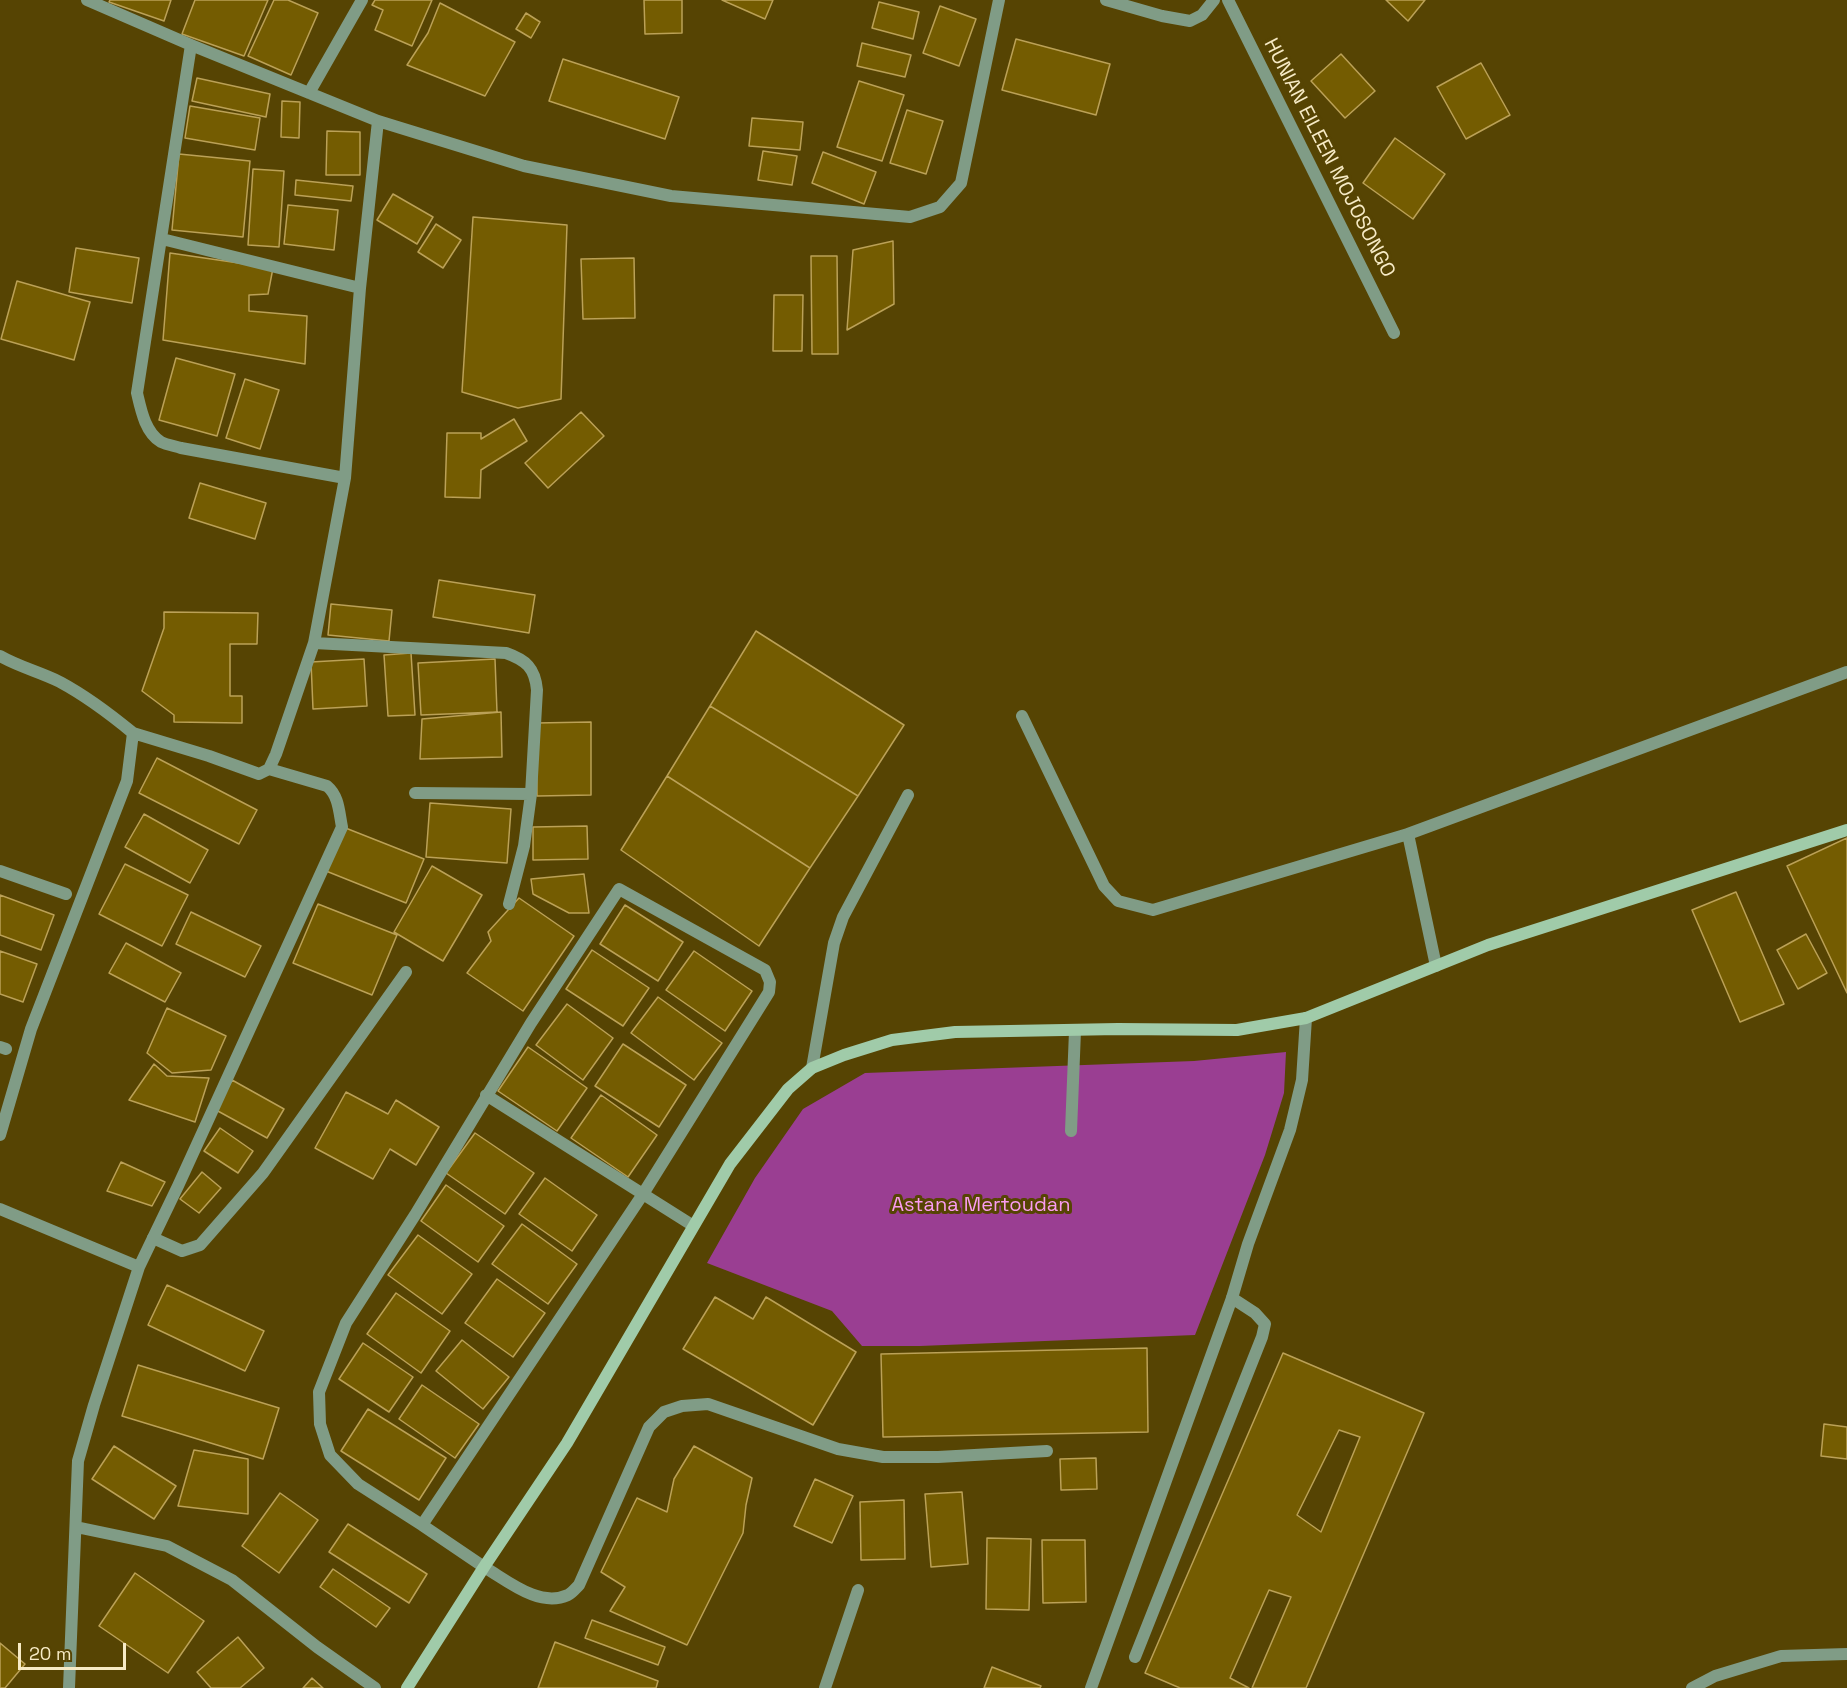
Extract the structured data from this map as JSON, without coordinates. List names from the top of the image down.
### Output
{
  "streets": {
    "street": ["HUNIAN EILEEN MOJOSONGO"]
  },
  "parks": ["Astana Mertoudan"],
  "scale_bar": "20 m"
}
